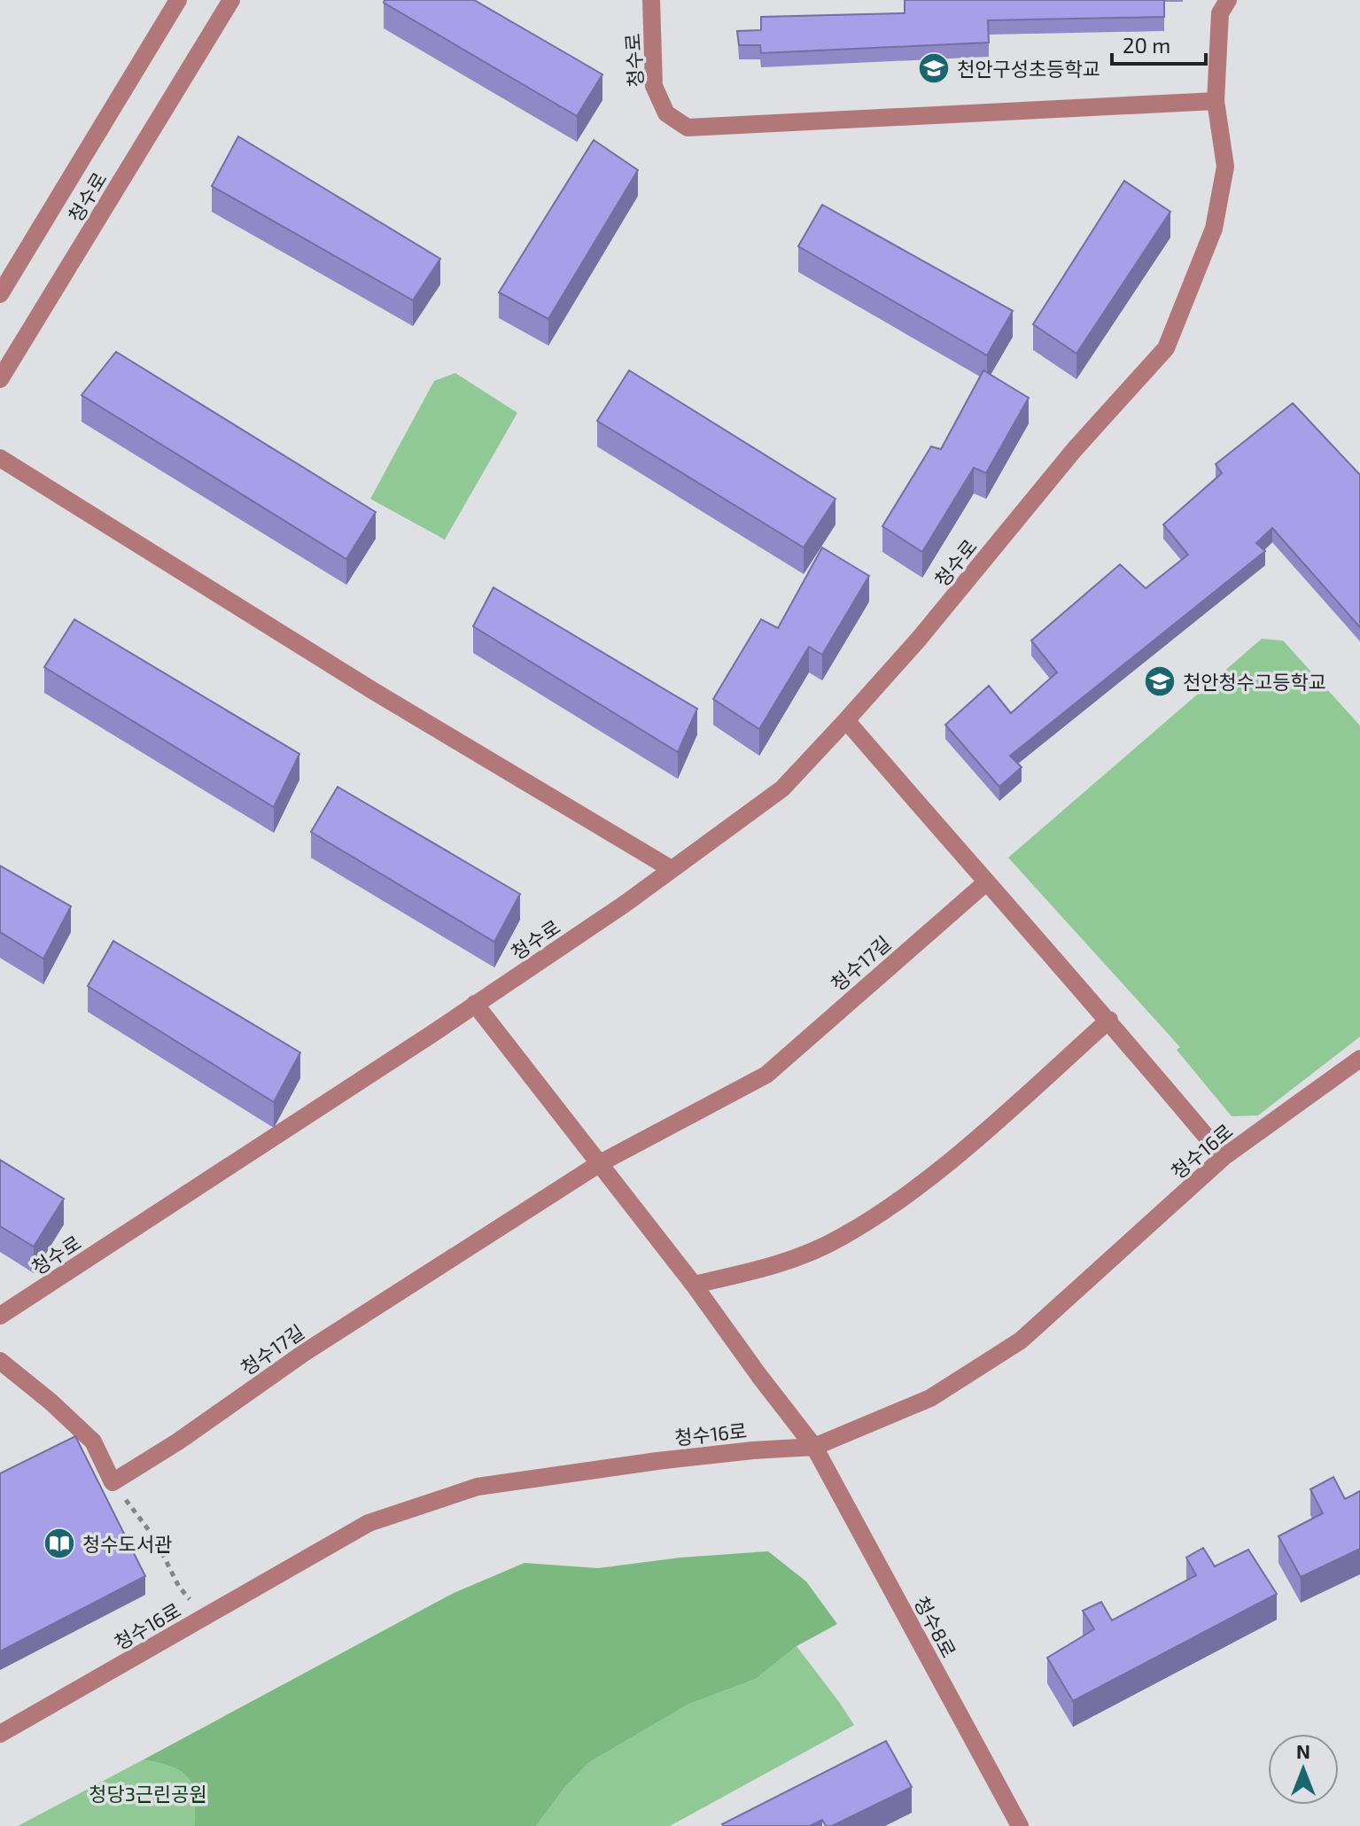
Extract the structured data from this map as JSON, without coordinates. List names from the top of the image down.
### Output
{
  "streets": {
    "street": [
      "청수로",
      "청수17길",
      "청수16로",
      "청수8로"
    ]
  },
  "crossings": [
    ["청수16로", "청수8로"]
  ],
  "parks": ["청당3근린공원"],
  "places": {
    "school or university": ["천안구성초등학교", "천안청수고등학교"],
    "library": ["청수도서관"]
  },
  "scale_bar": "20 m",
  "north": "top"
}
